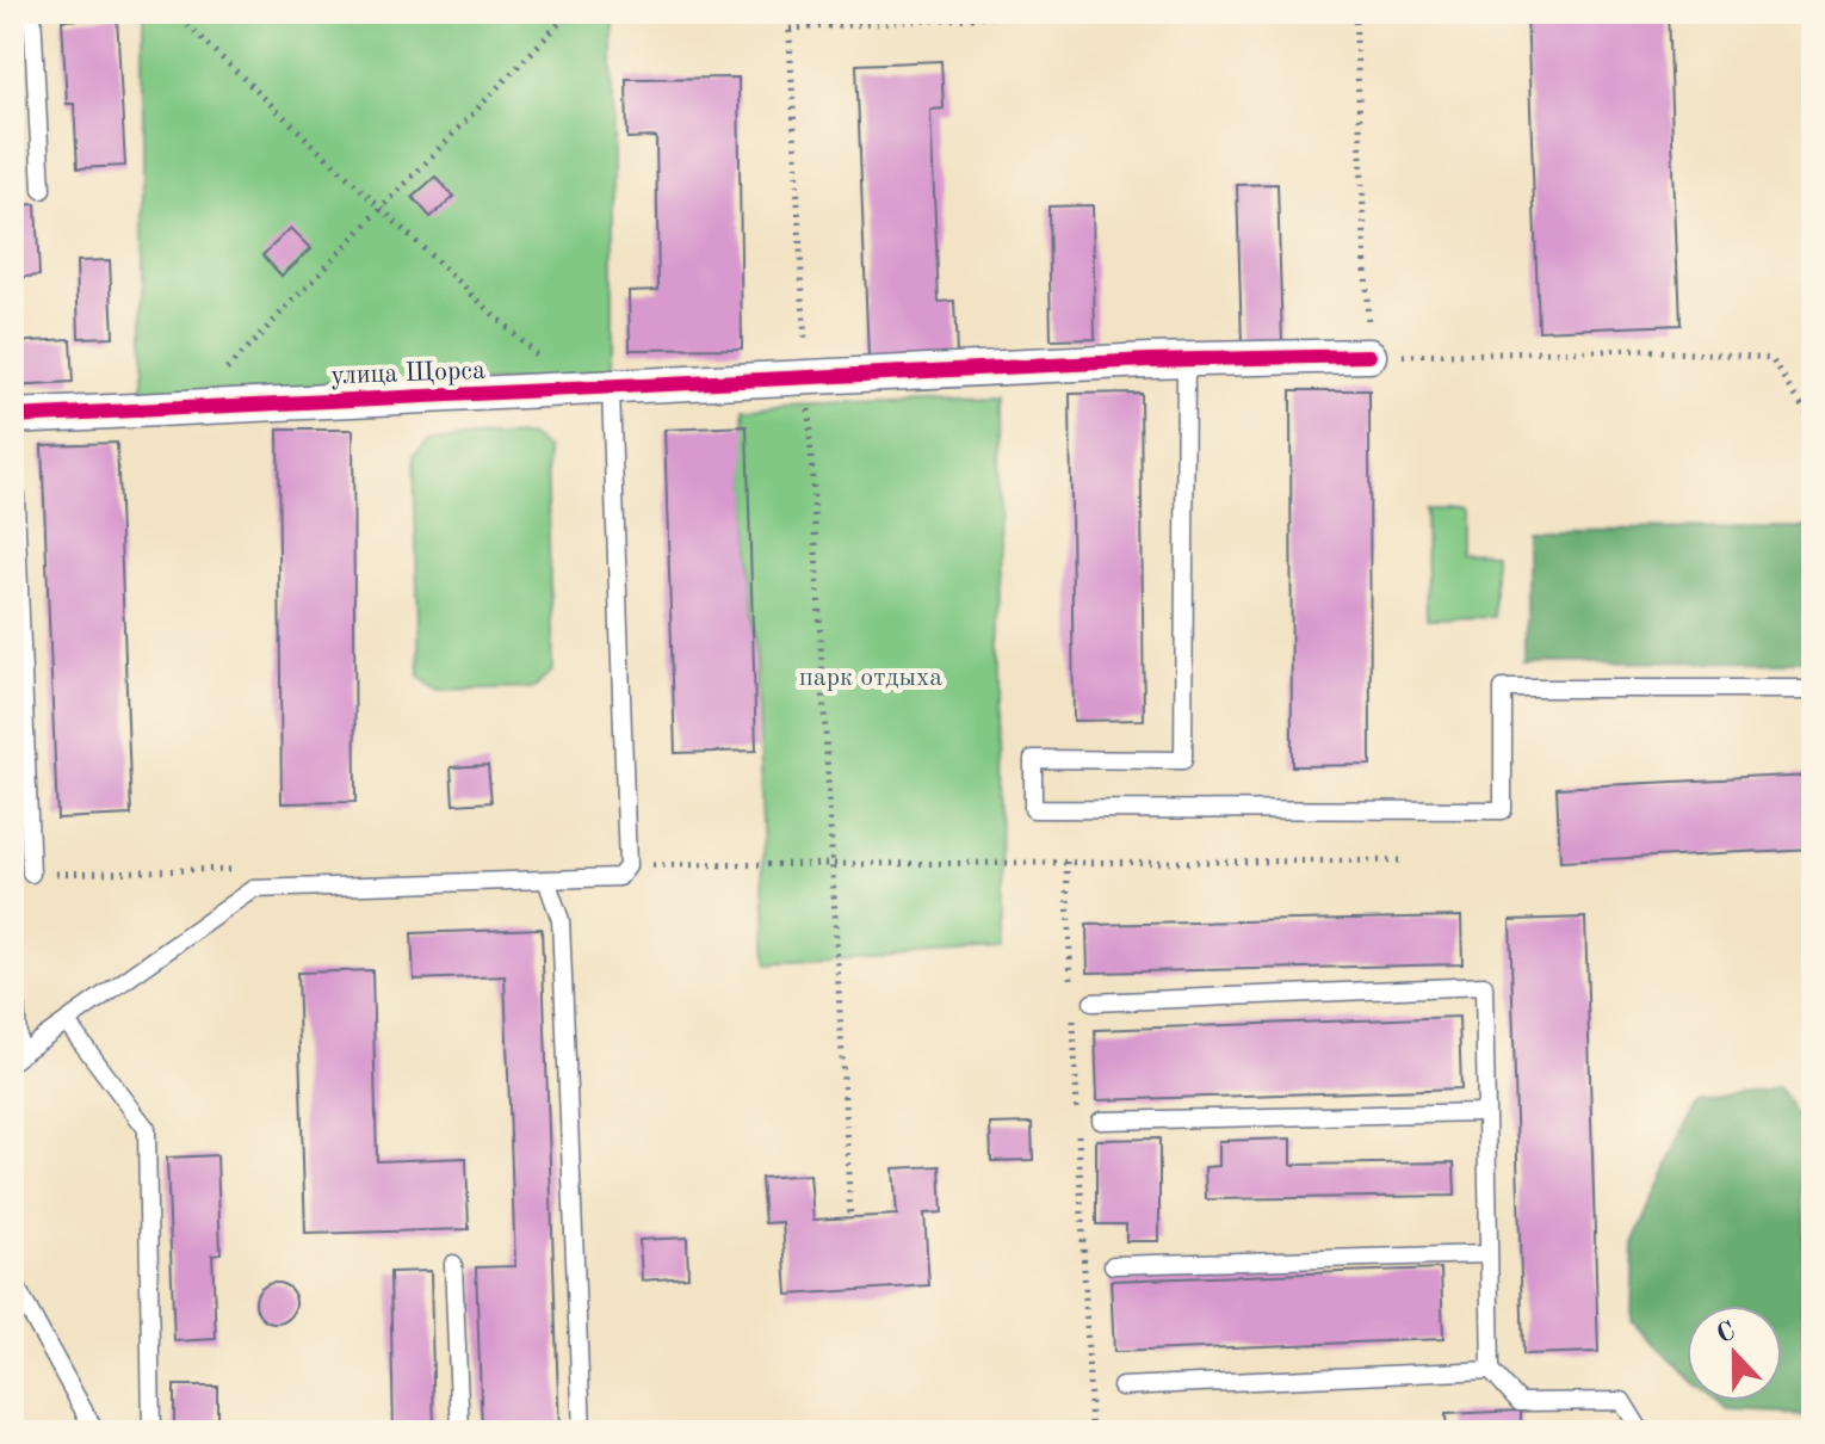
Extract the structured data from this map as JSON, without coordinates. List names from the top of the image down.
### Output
{
  "streets": {
    "street": ["улица Щорса"]
  },
  "parks": ["парк отдыха"],
  "north": "top"
}
